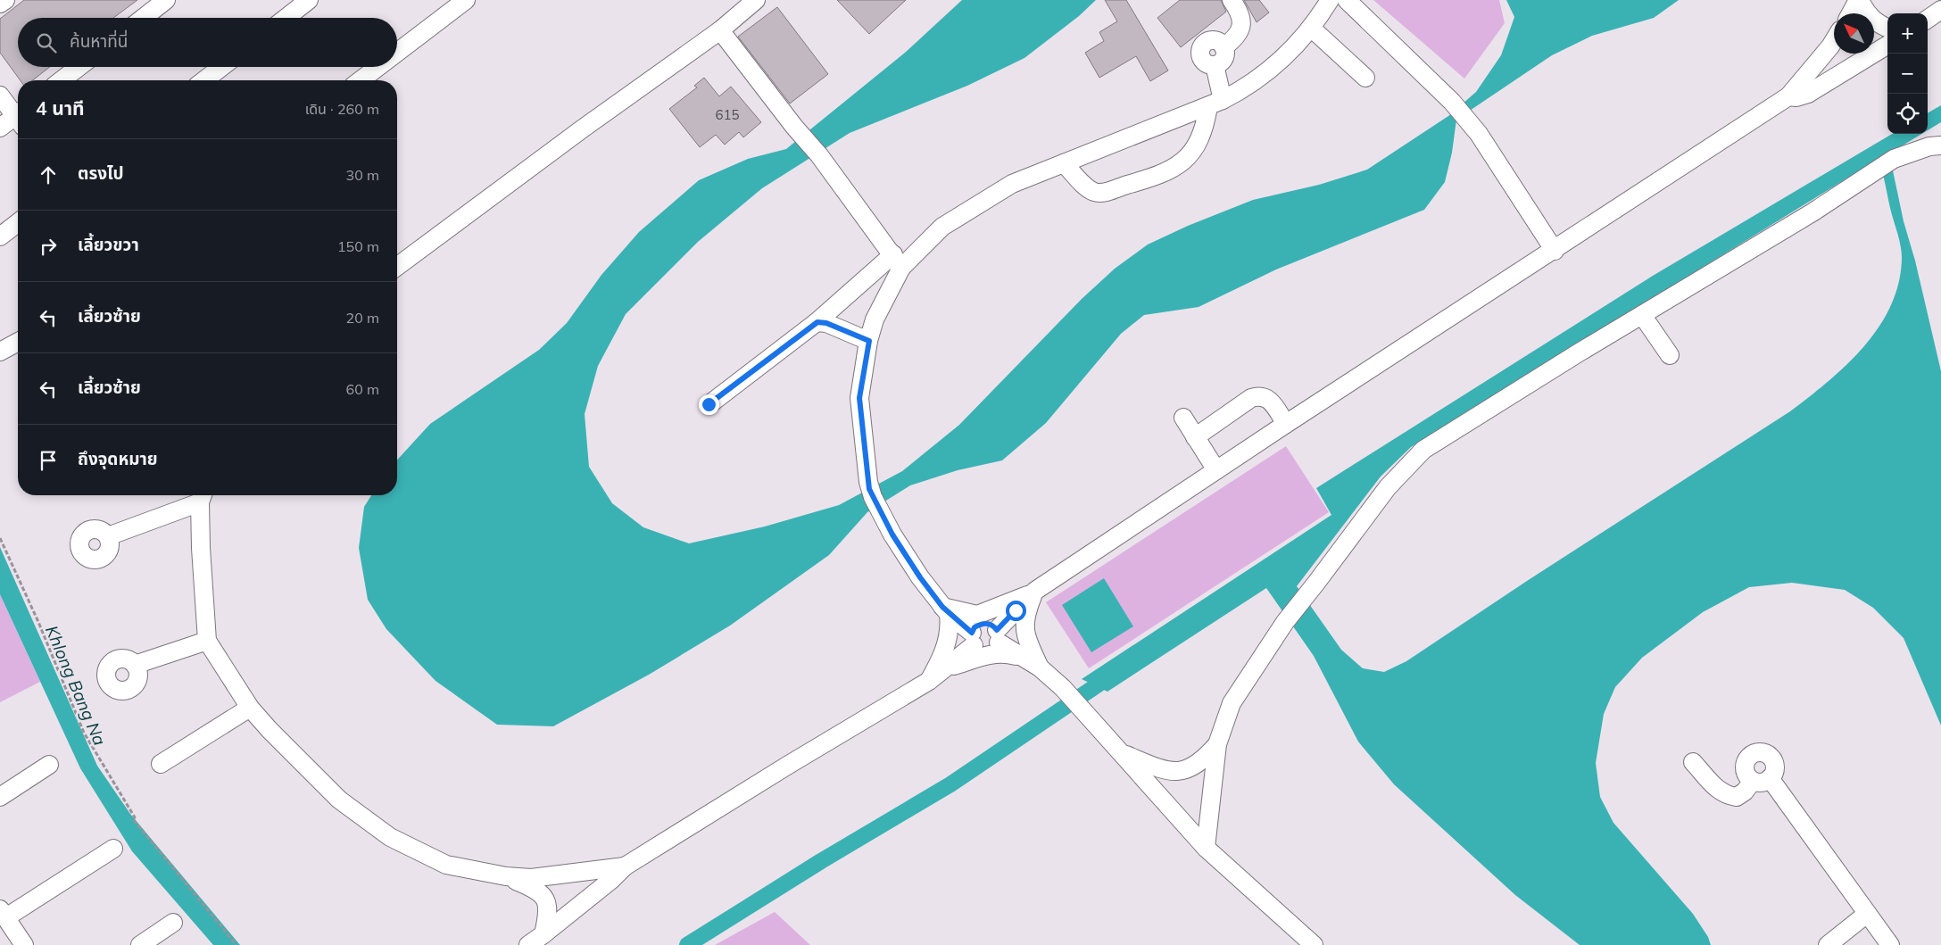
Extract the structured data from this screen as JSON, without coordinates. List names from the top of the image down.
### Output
{
  "water": ["Khlong Bang Na"],
  "house_numbers": ["615"],
  "north": "top left",
  "page": {
    "map_buttons": ["+", "−"],
    "search": "ค้นหาที่นี่",
    "heading": ["4 นาที", "เดิน · 260 m"],
    "list": [
      ["ตรงไป", "30 m"],
      ["เลี้ยวขวา", "150 m"],
      ["เลี้ยวซ้าย", "20 m"],
      ["เลี้ยวซ้าย", "60 m"],
      "ถึงจุดหมาย"
    ]
  }
}
